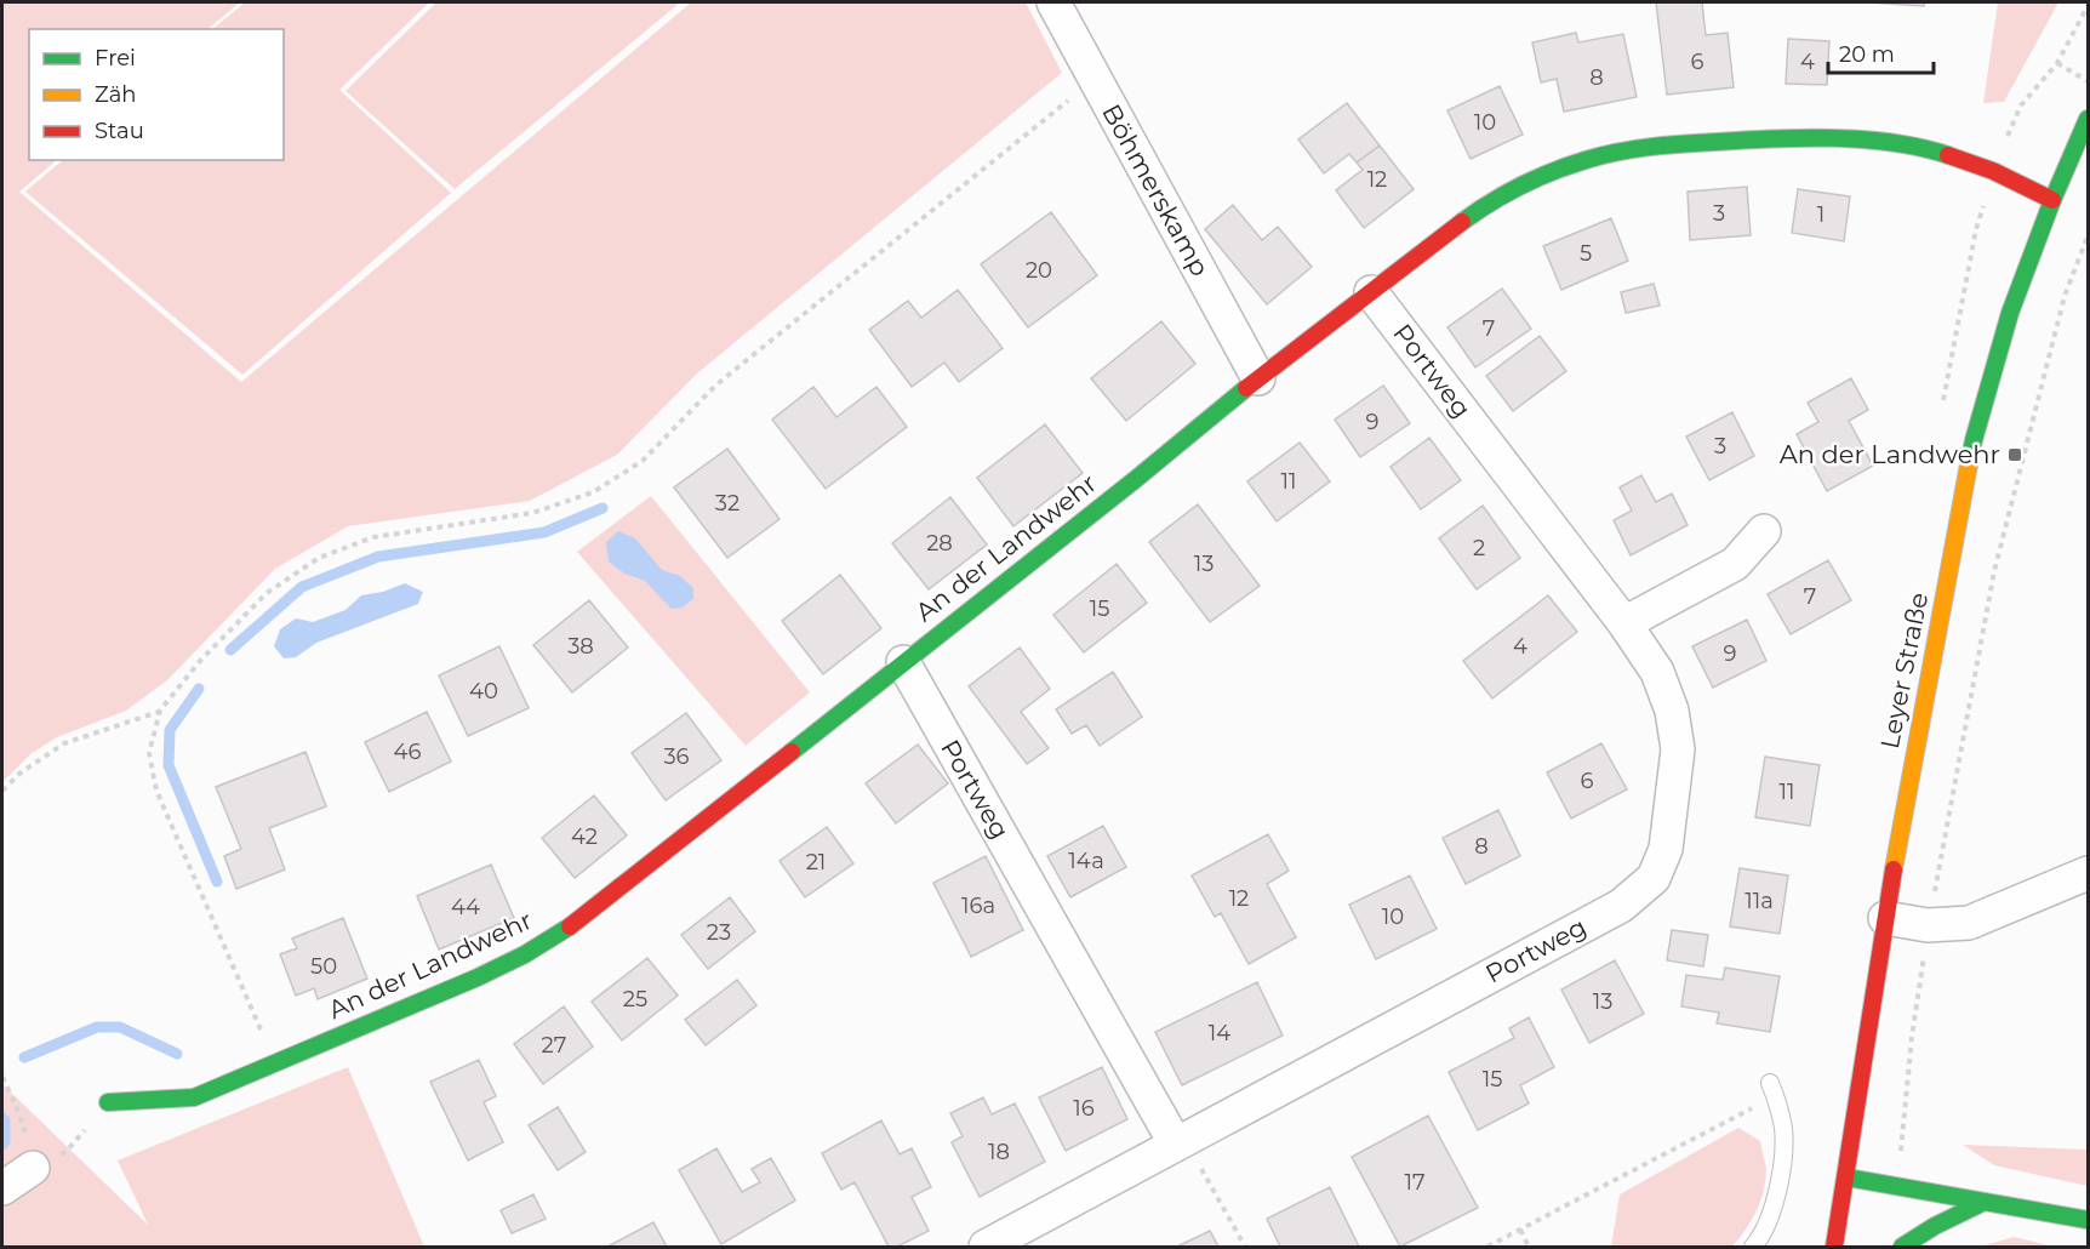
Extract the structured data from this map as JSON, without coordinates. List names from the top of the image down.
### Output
{
  "streets": {
    "main road": ["An der Landwehr", "Leyer Straße"],
    "street": ["Böhmerskamp", "Portweg"]
  },
  "crossings": [
    ["Böhmerskamp", "An der Landwehr"],
    ["Portweg", "An der Landwehr"],
    ["An der Landwehr", "Leyer Straße"]
  ],
  "places": {
    "transit": ["An der Landwehr"]
  },
  "house_numbers": [
    "6",
    "4",
    "8",
    "10",
    "12",
    "3",
    "1",
    "5",
    "20",
    "7",
    "9",
    "3",
    "11",
    "32",
    "28",
    "2",
    "13",
    "7",
    "15",
    "38",
    "4",
    "9",
    "40",
    "46",
    "36",
    "6",
    "11",
    "42",
    "8",
    "14a",
    "21",
    "12",
    "11a",
    "16a",
    "44",
    "10",
    "23",
    "50",
    "25",
    "13",
    "14",
    "27",
    "15",
    "16",
    "18",
    "17"
  ],
  "legend": ["Frei", "Zäh", "Stau"],
  "scale_bar": "20 m"
}
